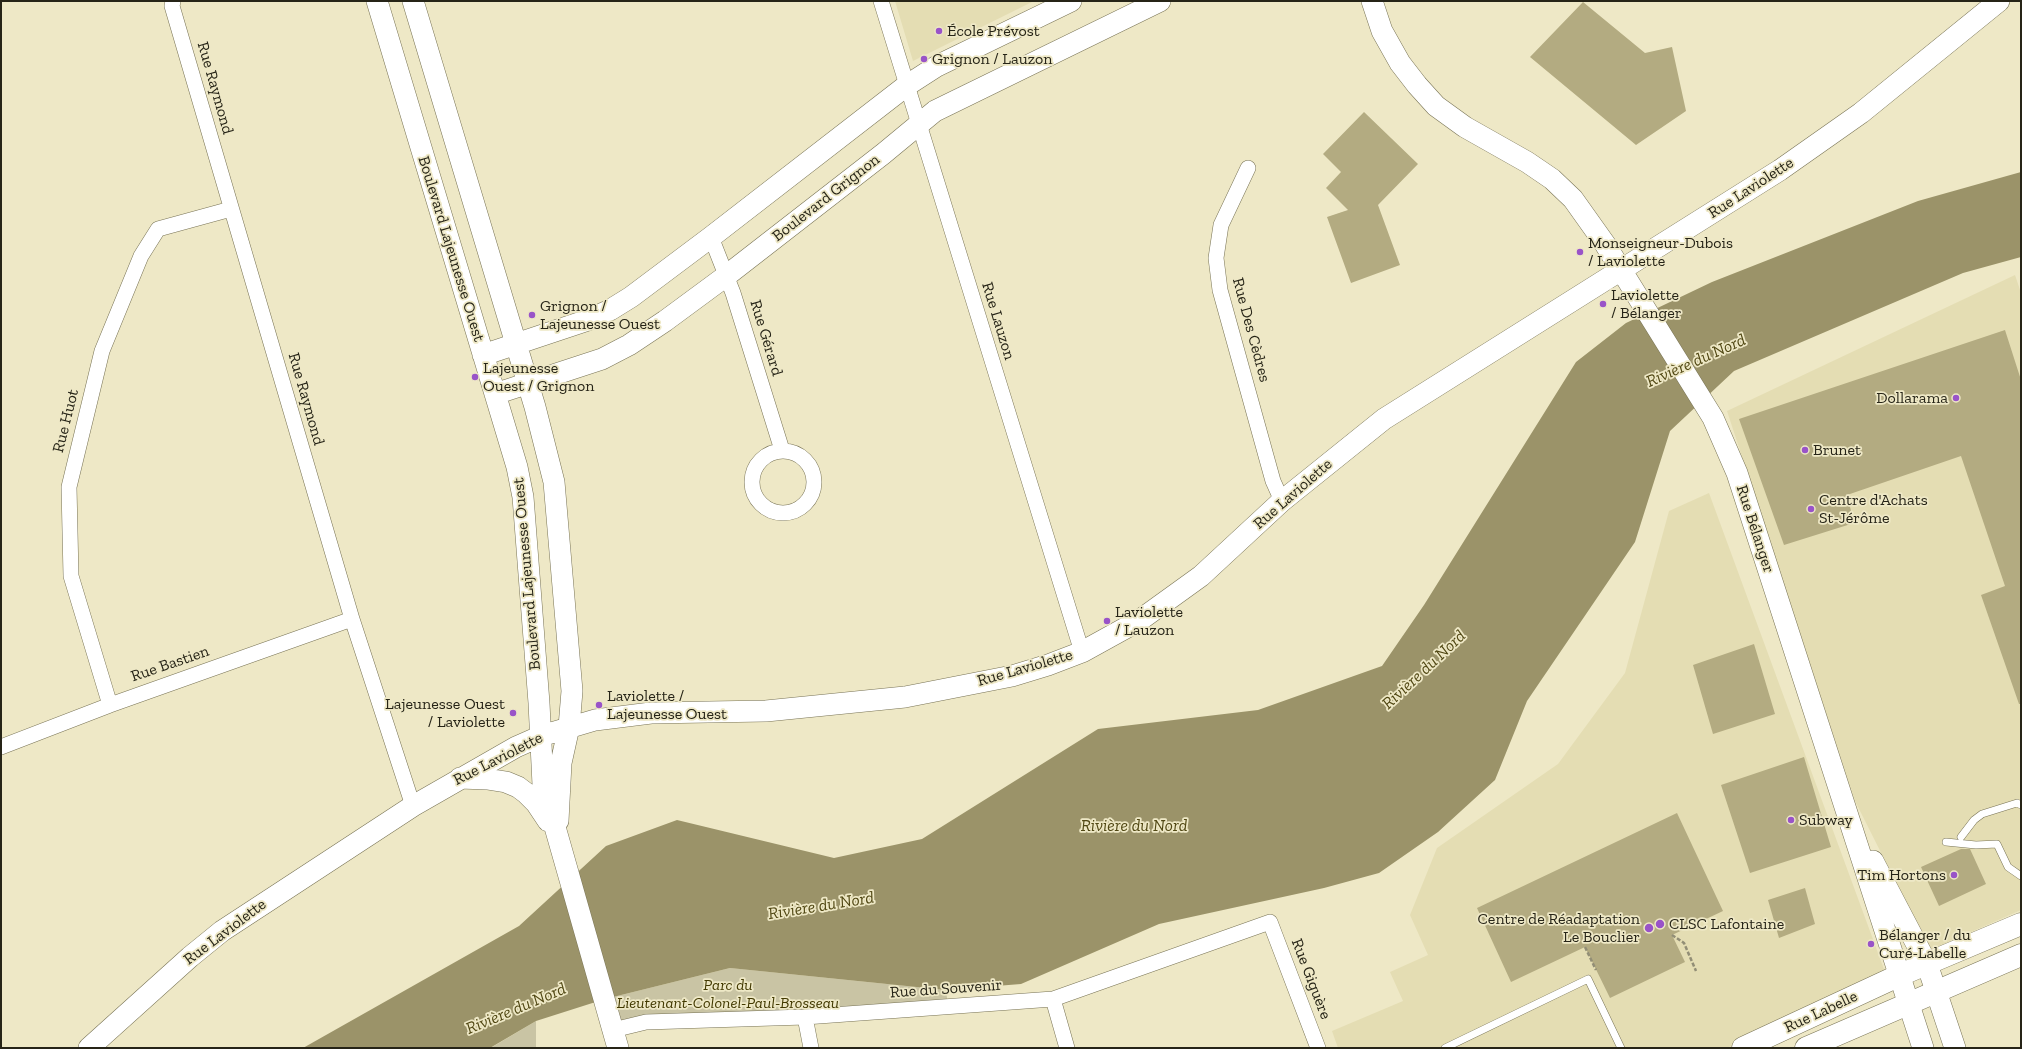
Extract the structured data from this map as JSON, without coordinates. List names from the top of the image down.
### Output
{
  "streets": {
    "main road": ["Rue Labelle"],
    "street": [
      "Rue Raymond",
      "Rue Laviolette",
      "Boulevard Grignon",
      "Boulevard Lajeunesse Ouest",
      "Rue Lauzon",
      "Rue Des Cèdres",
      "Rue Gérard",
      "Rue Huot",
      "Rue Bélanger",
      "Rue Bastien",
      "Rue Giguère",
      "Rue du Souvenir"
    ]
  },
  "crossings": [
    ["Rue Raymond", "Rue Laviolette"],
    ["Rue Raymond", "Rue Huot"],
    ["Rue Raymond", "Rue Bastien"],
    ["Rue Laviolette", "Boulevard Lajeunesse Ouest"],
    ["Rue Laviolette", "Rue Lauzon"],
    ["Rue Laviolette", "Rue Des Cèdres"],
    ["Rue Laviolette", "Rue Bélanger"],
    ["Boulevard Grignon", "Boulevard Lajeunesse Ouest"],
    ["Boulevard Grignon", "Rue Lauzon"],
    ["Boulevard Grignon", "Rue Gérard"],
    ["Boulevard Lajeunesse Ouest", "Rue du Souvenir"],
    ["Rue Huot", "Rue Bastien"],
    ["Rue Bélanger", "Rue Labelle"],
    ["Rue Giguère", "Rue du Souvenir"]
  ],
  "water": ["Rivière du Nord"],
  "parks": ["Parc du Lieutenant-Colonel-Paul-Brosseau"],
  "places": [
    "École Prévost",
    "Grignon / Lauzon",
    "Monseigneur-Dubois / Laviolette",
    "Laviolette / Bélanger",
    "Grignon / Lajeunesse Ouest",
    "Lajeunesse Ouest / Grignon",
    "Dollarama",
    "Brunet",
    "Centre d'Achats St-Jérôme",
    "Laviolette / Lauzon",
    "Laviolette / Lajeunesse Ouest",
    "Lajeunesse Ouest / Laviolette",
    "Subway",
    "Tim Hortons",
    "CLSC Lafontaine",
    "Centre de Réadaptation Le Bouclier",
    "Bélanger / du Curé-Labelle"
  ]
}
